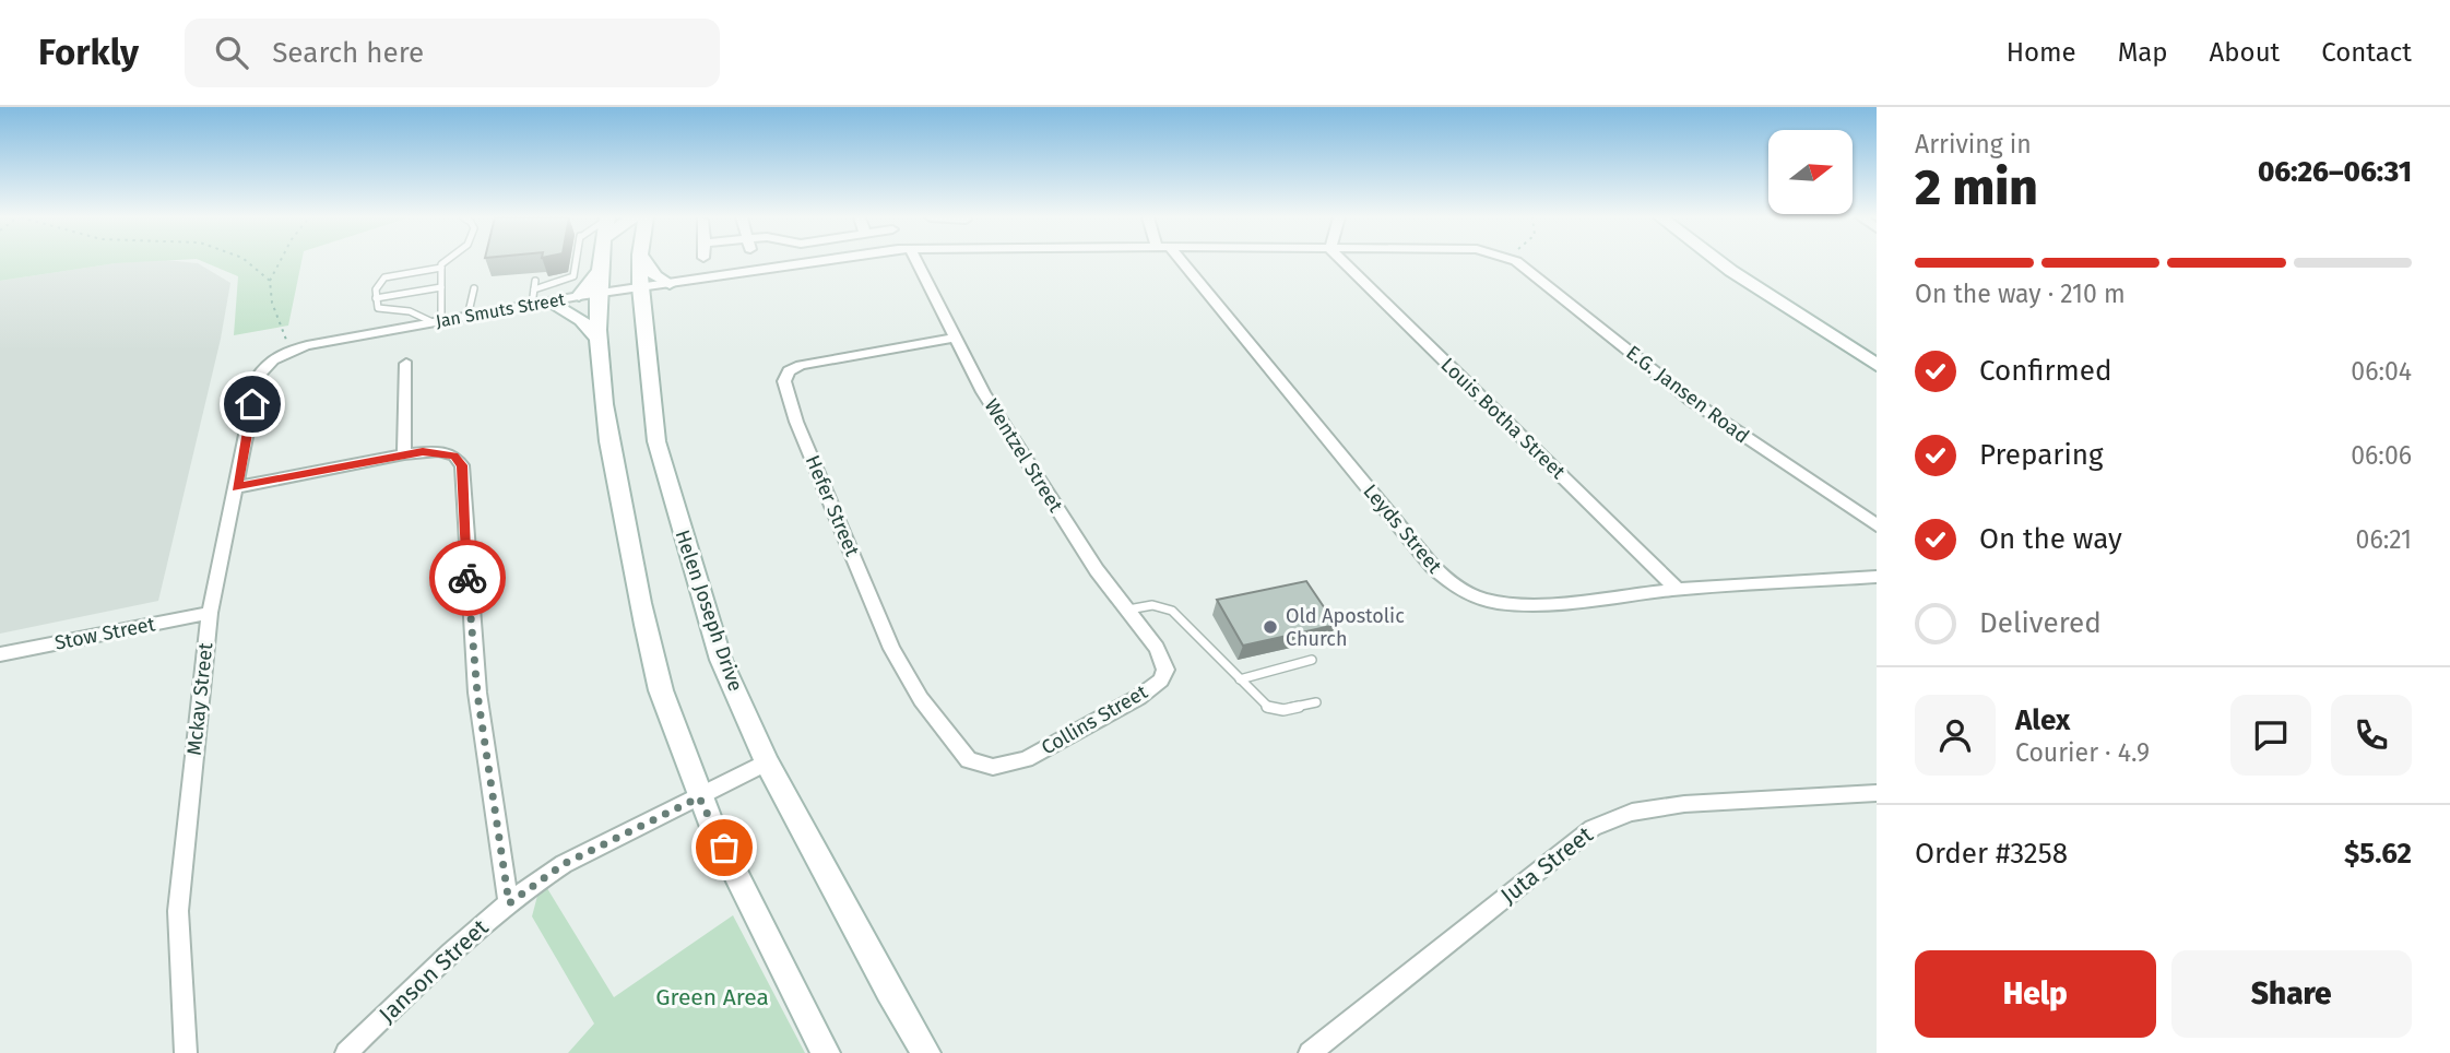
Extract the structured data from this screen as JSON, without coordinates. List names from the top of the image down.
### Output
{
  "streets": {
    "street": [
      "Jan Smuts Street",
      "E.G. Jansen Road",
      "Louis Botha Street",
      "Wentzel Street",
      "Hefer Street",
      "Leyds Street",
      "Helen Joseph Drive",
      "Stow Street",
      "Mckay Street",
      "Collins Street",
      "Juta Street",
      "Janson Street"
    ]
  },
  "crossings": [
    ["Jan Smuts Street", "Helen Joseph Drive"],
    ["Jan Smuts Street", "Mckay Street"],
    ["Louis Botha Street", "Leyds Street"],
    ["Wentzel Street", "Hefer Street"],
    ["Wentzel Street", "Collins Street"],
    ["Hefer Street", "Collins Street"],
    ["Helen Joseph Drive", "Janson Street"],
    ["Stow Street", "Mckay Street"]
  ],
  "parks": ["Green Area"],
  "places": ["Old Apostolic Church"],
  "north": "right",
  "page": {
    "header": "Forkly",
    "search": "Search here",
    "nav": [
      "Home",
      "Map",
      "About",
      "Contact"
    ],
    "heading": ["2 min", "Arriving in", "06:26–06:31"],
    "panel": [
      "Alex",
      "Courier · 4.9",
      "Order #3258",
      "$5.62"
    ],
    "bar": "On the way · 210 m",
    "list": [
      ["Confirmed", "06:04"],
      ["Preparing", "06:06"],
      ["On the way", "06:21"],
      "Delivered"
    ],
    "buttons": ["Help", "Share"]
  }
}
